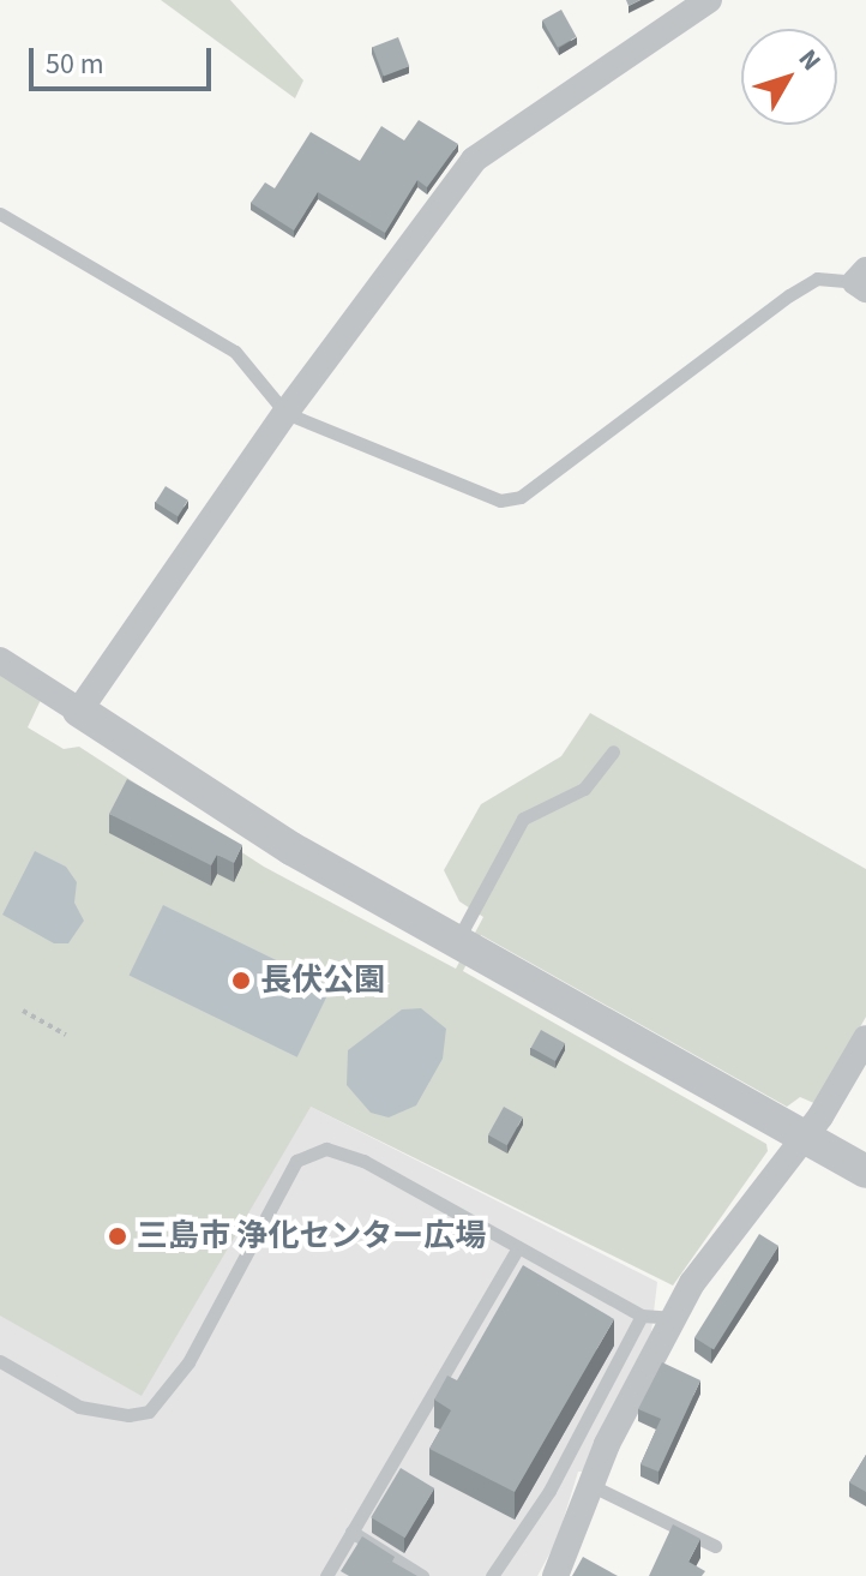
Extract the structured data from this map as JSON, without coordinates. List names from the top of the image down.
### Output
{
  "places": ["長伏公園", "三島市 浄化センター広場"],
  "scale_bar": "50 m",
  "north": "top right"
}
